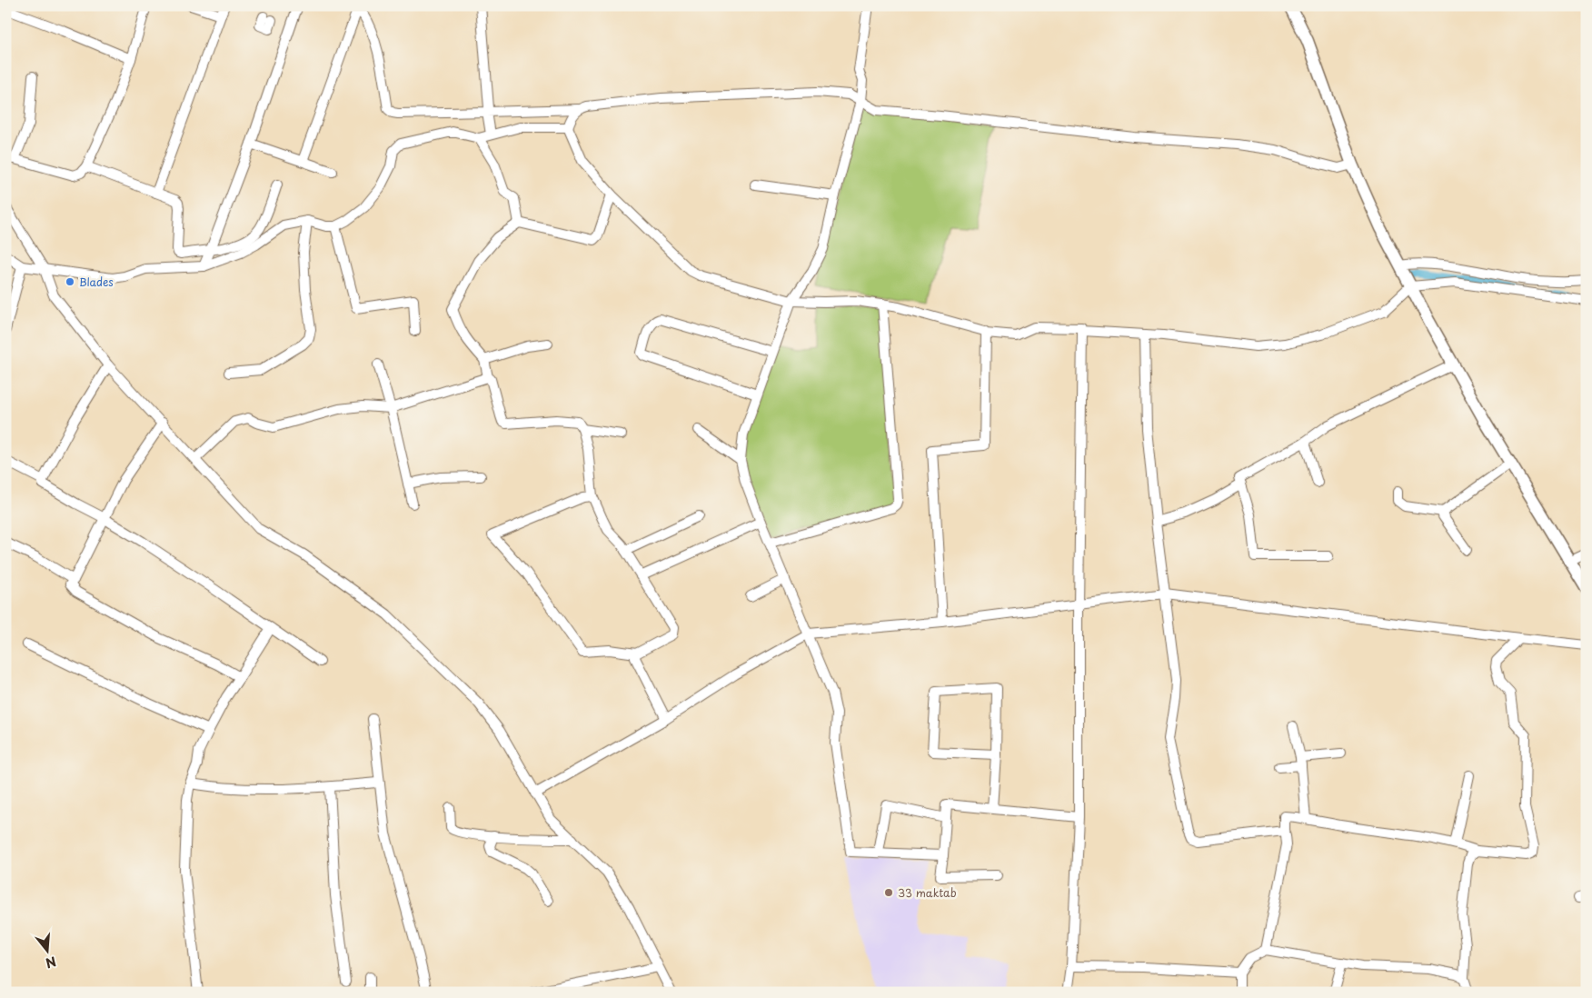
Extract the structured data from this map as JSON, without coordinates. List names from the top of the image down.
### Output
{
  "places": ["Blades", "33 maktab"],
  "north": "bottom"
}
